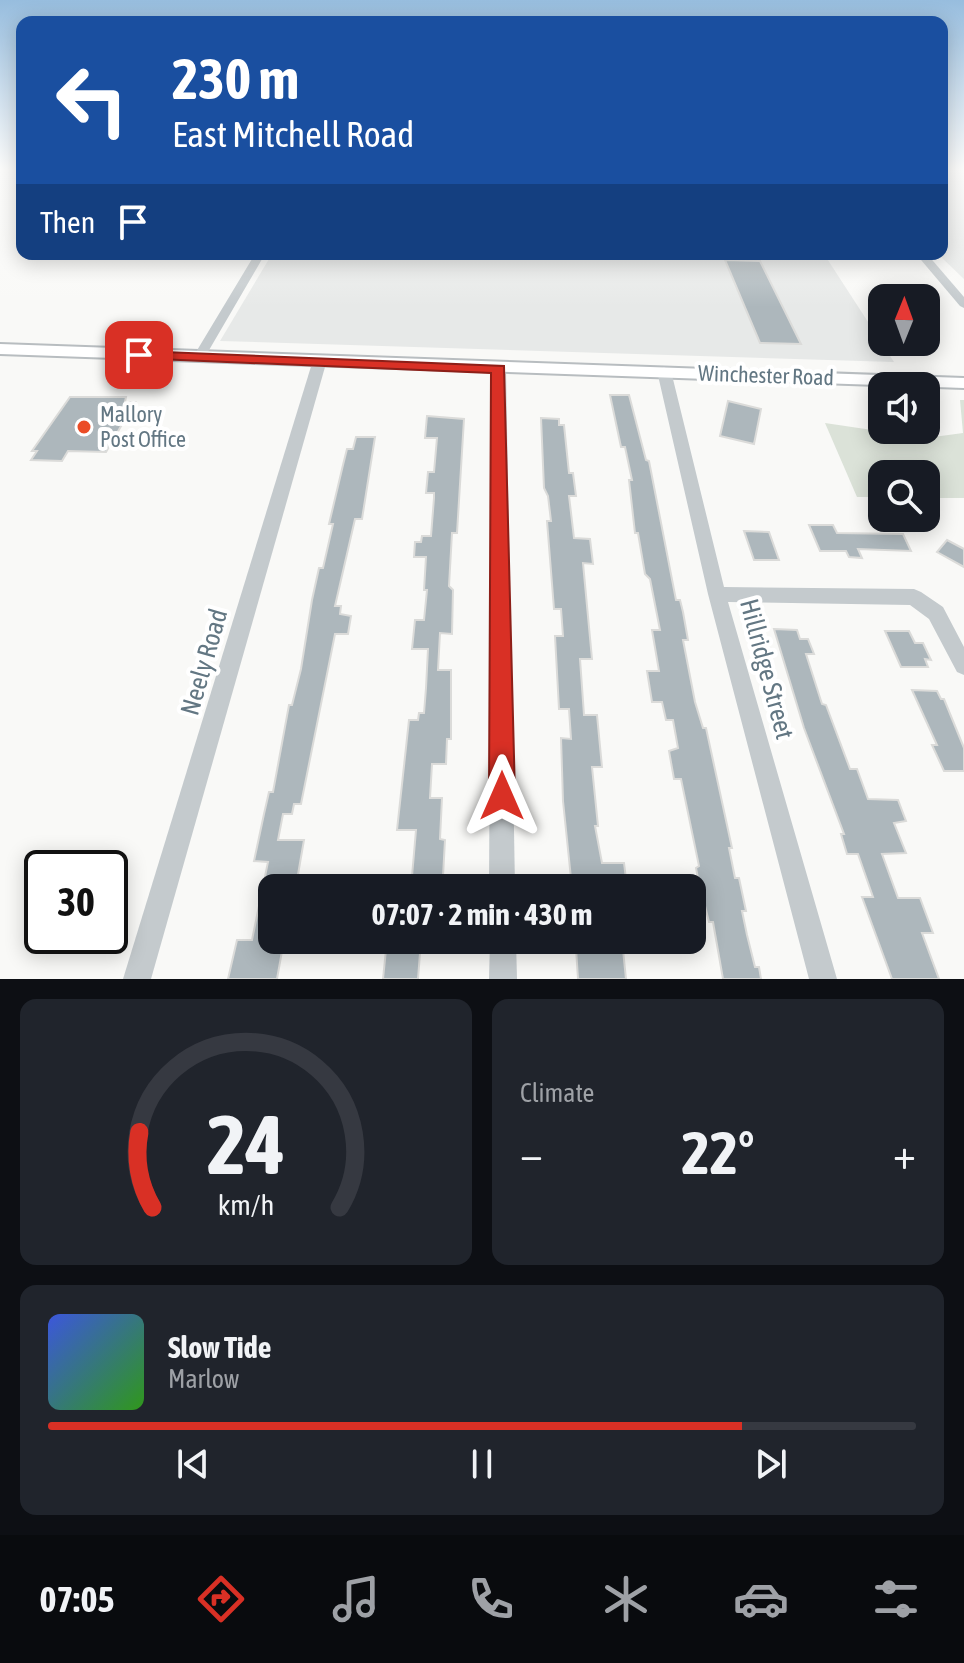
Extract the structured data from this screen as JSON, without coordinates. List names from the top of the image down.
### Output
{
  "streets": {
    "main road": ["Winchester Road"],
    "street": ["Neely Road", "Hillridge Street"]
  },
  "crossings": [
    ["Winchester Road", "Neely Road"],
    ["Winchester Road", "Hillridge Street"]
  ],
  "places": ["Mallory Post Office"],
  "north": "top",
  "page": {
    "turn": ["230 m", "East Mitchell Road"],
    "then": "Then",
    "limit": "30",
    "trip": "07:07 · 2 min · 430 m",
    "tile": "Climate",
    "heat": ["−", "22°", "+"],
    "song": ["Slow Tide", "Marlow"],
    "tabs": "07:05",
    "gauge": ["24", "km/h"]
  }
}
